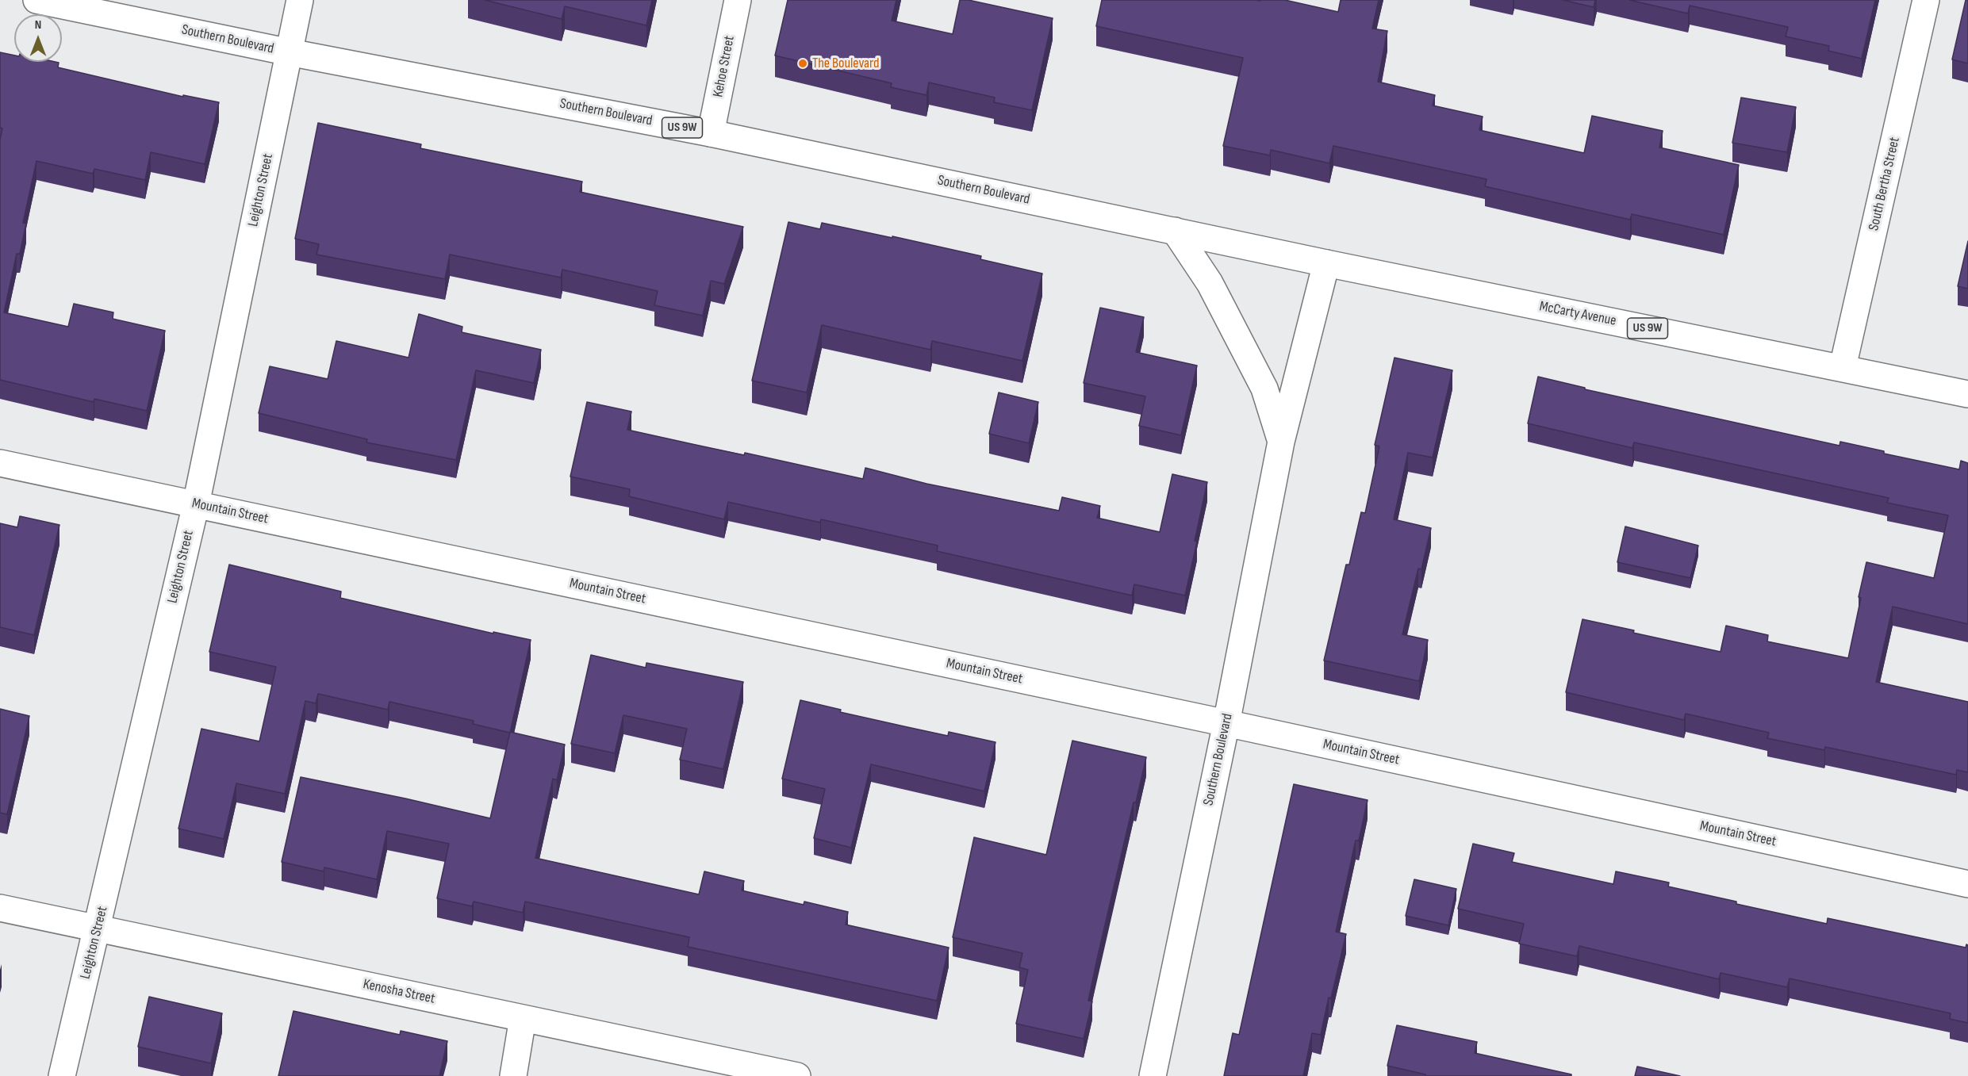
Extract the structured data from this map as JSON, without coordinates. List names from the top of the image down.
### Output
{
  "streets": {
    "street": [
      "Southern Boulevard",
      "Kehoe Street",
      "US 9W",
      "South Bertha Street",
      "Leighton Street",
      "McCarty Avenue",
      "Mountain Street",
      "Kenosha Street"
    ]
  },
  "crossings": [
    ["Southern Boulevard", "Kehoe Street"],
    ["Southern Boulevard", "Leighton Street"],
    ["Southern Boulevard", "McCarty Avenue"],
    ["Southern Boulevard", "Mountain Street"],
    ["South Bertha Street", "McCarty Avenue"],
    ["Leighton Street", "Mountain Street"],
    ["Leighton Street", "Kenosha Street"]
  ],
  "places": ["The Boulevard"],
  "north": "top"
}
